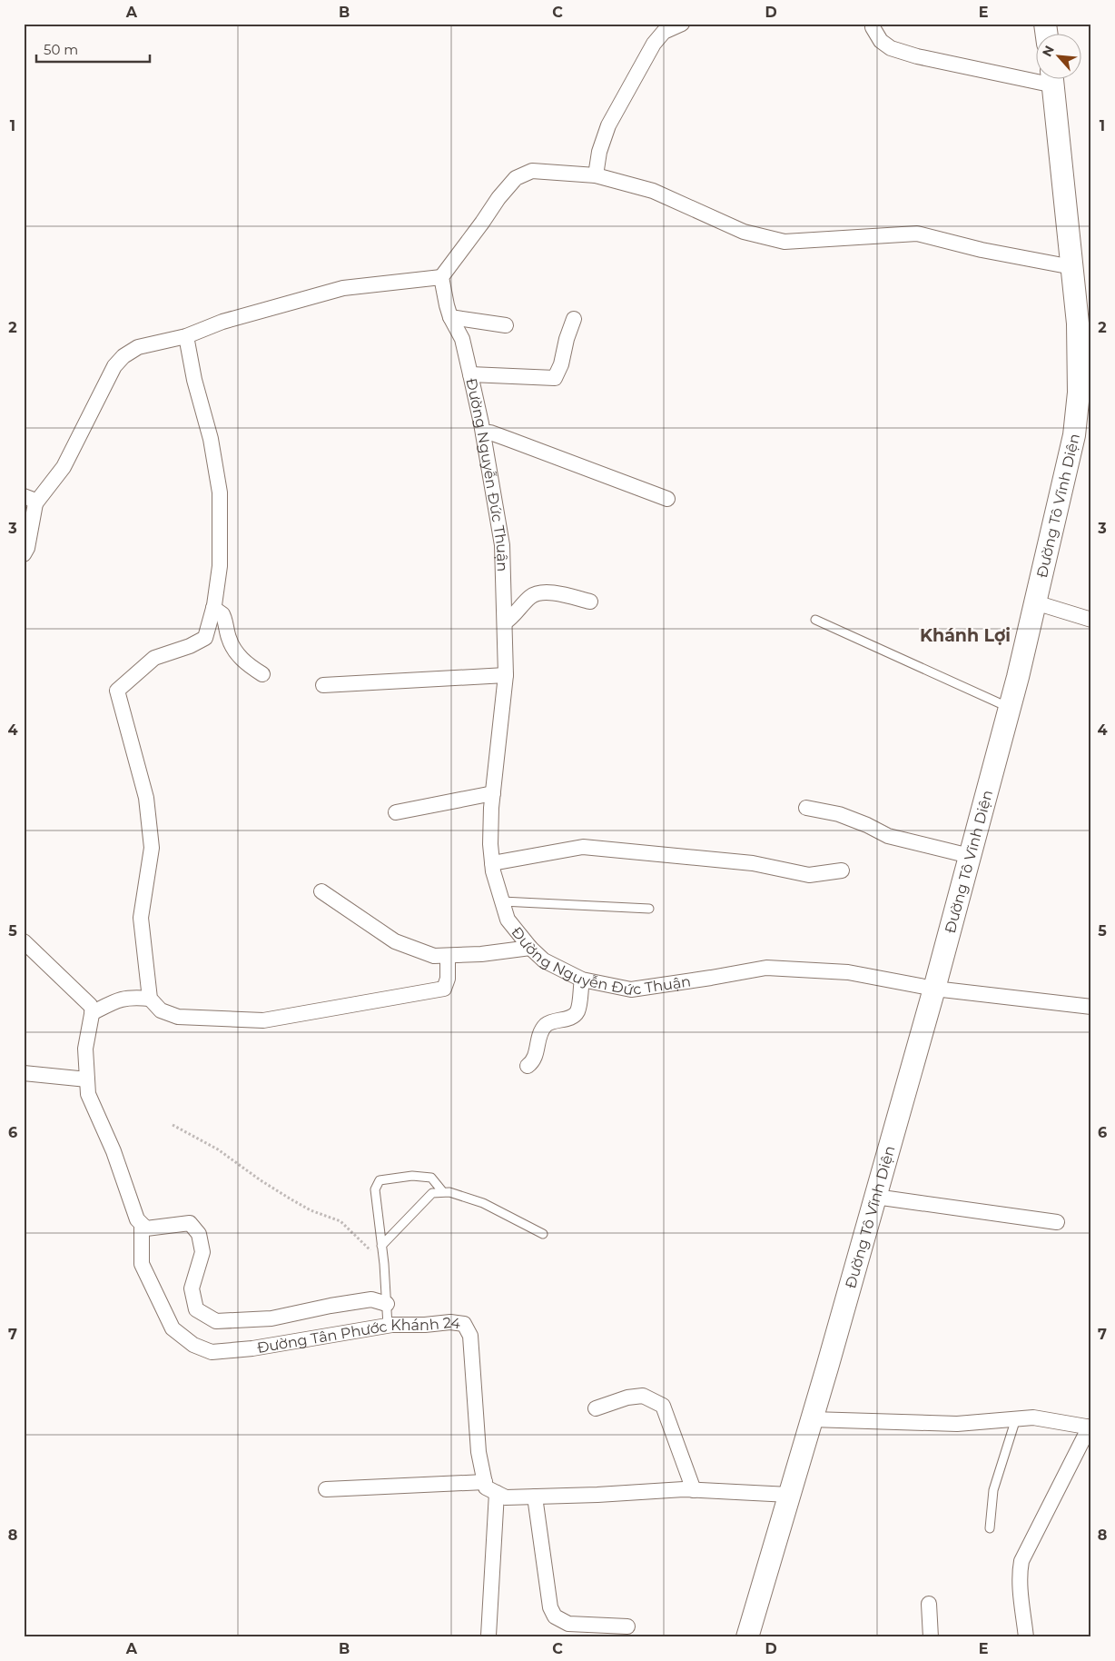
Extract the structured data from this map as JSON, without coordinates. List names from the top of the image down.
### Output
{
  "streets": {
    "main road": ["Đường Tô Vĩnh Diện"],
    "street": ["Đường Nguyễn Đức Thuận", "Đường Tân Phước Khánh 24"]
  },
  "crossings": [
    ["Đường Nguyễn Đức Thuận", "Đường Tô Vĩnh Diện"]
  ],
  "districts": ["Khánh Lợi"],
  "scale_bar": "50 m",
  "north": "top left",
  "grid": {
    "columns": [
      "A",
      "B",
      "C",
      "D",
      "E"
    ],
    "rows": [
      "1",
      "2",
      "3",
      "4",
      "5",
      "6",
      "7",
      "8"
    ]
  }
}
